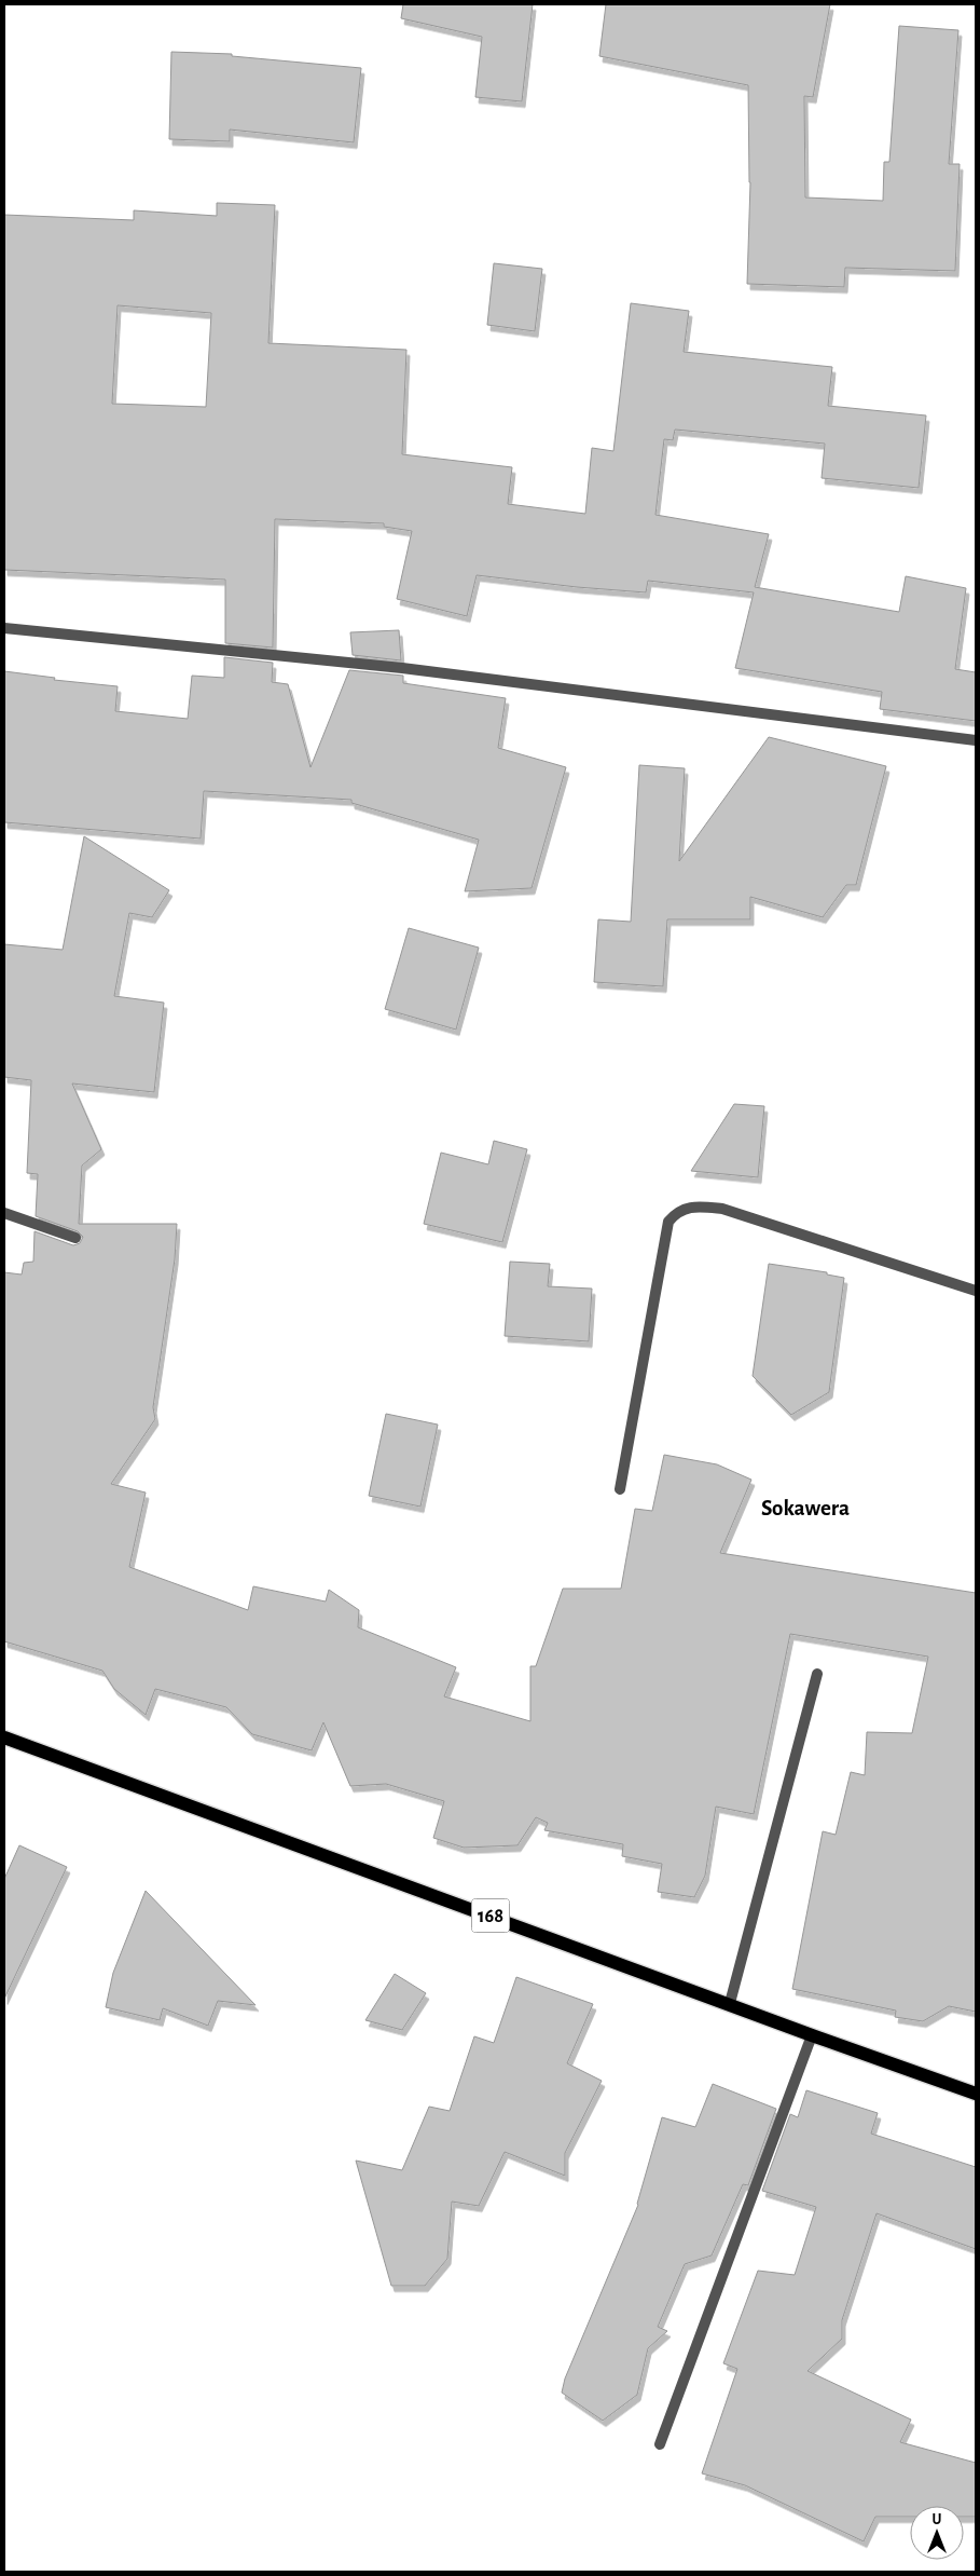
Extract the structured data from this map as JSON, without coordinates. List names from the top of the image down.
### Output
{
  "streets": {
    "main road": ["168"]
  },
  "districts": ["Sokawera"],
  "north": "top"
}
